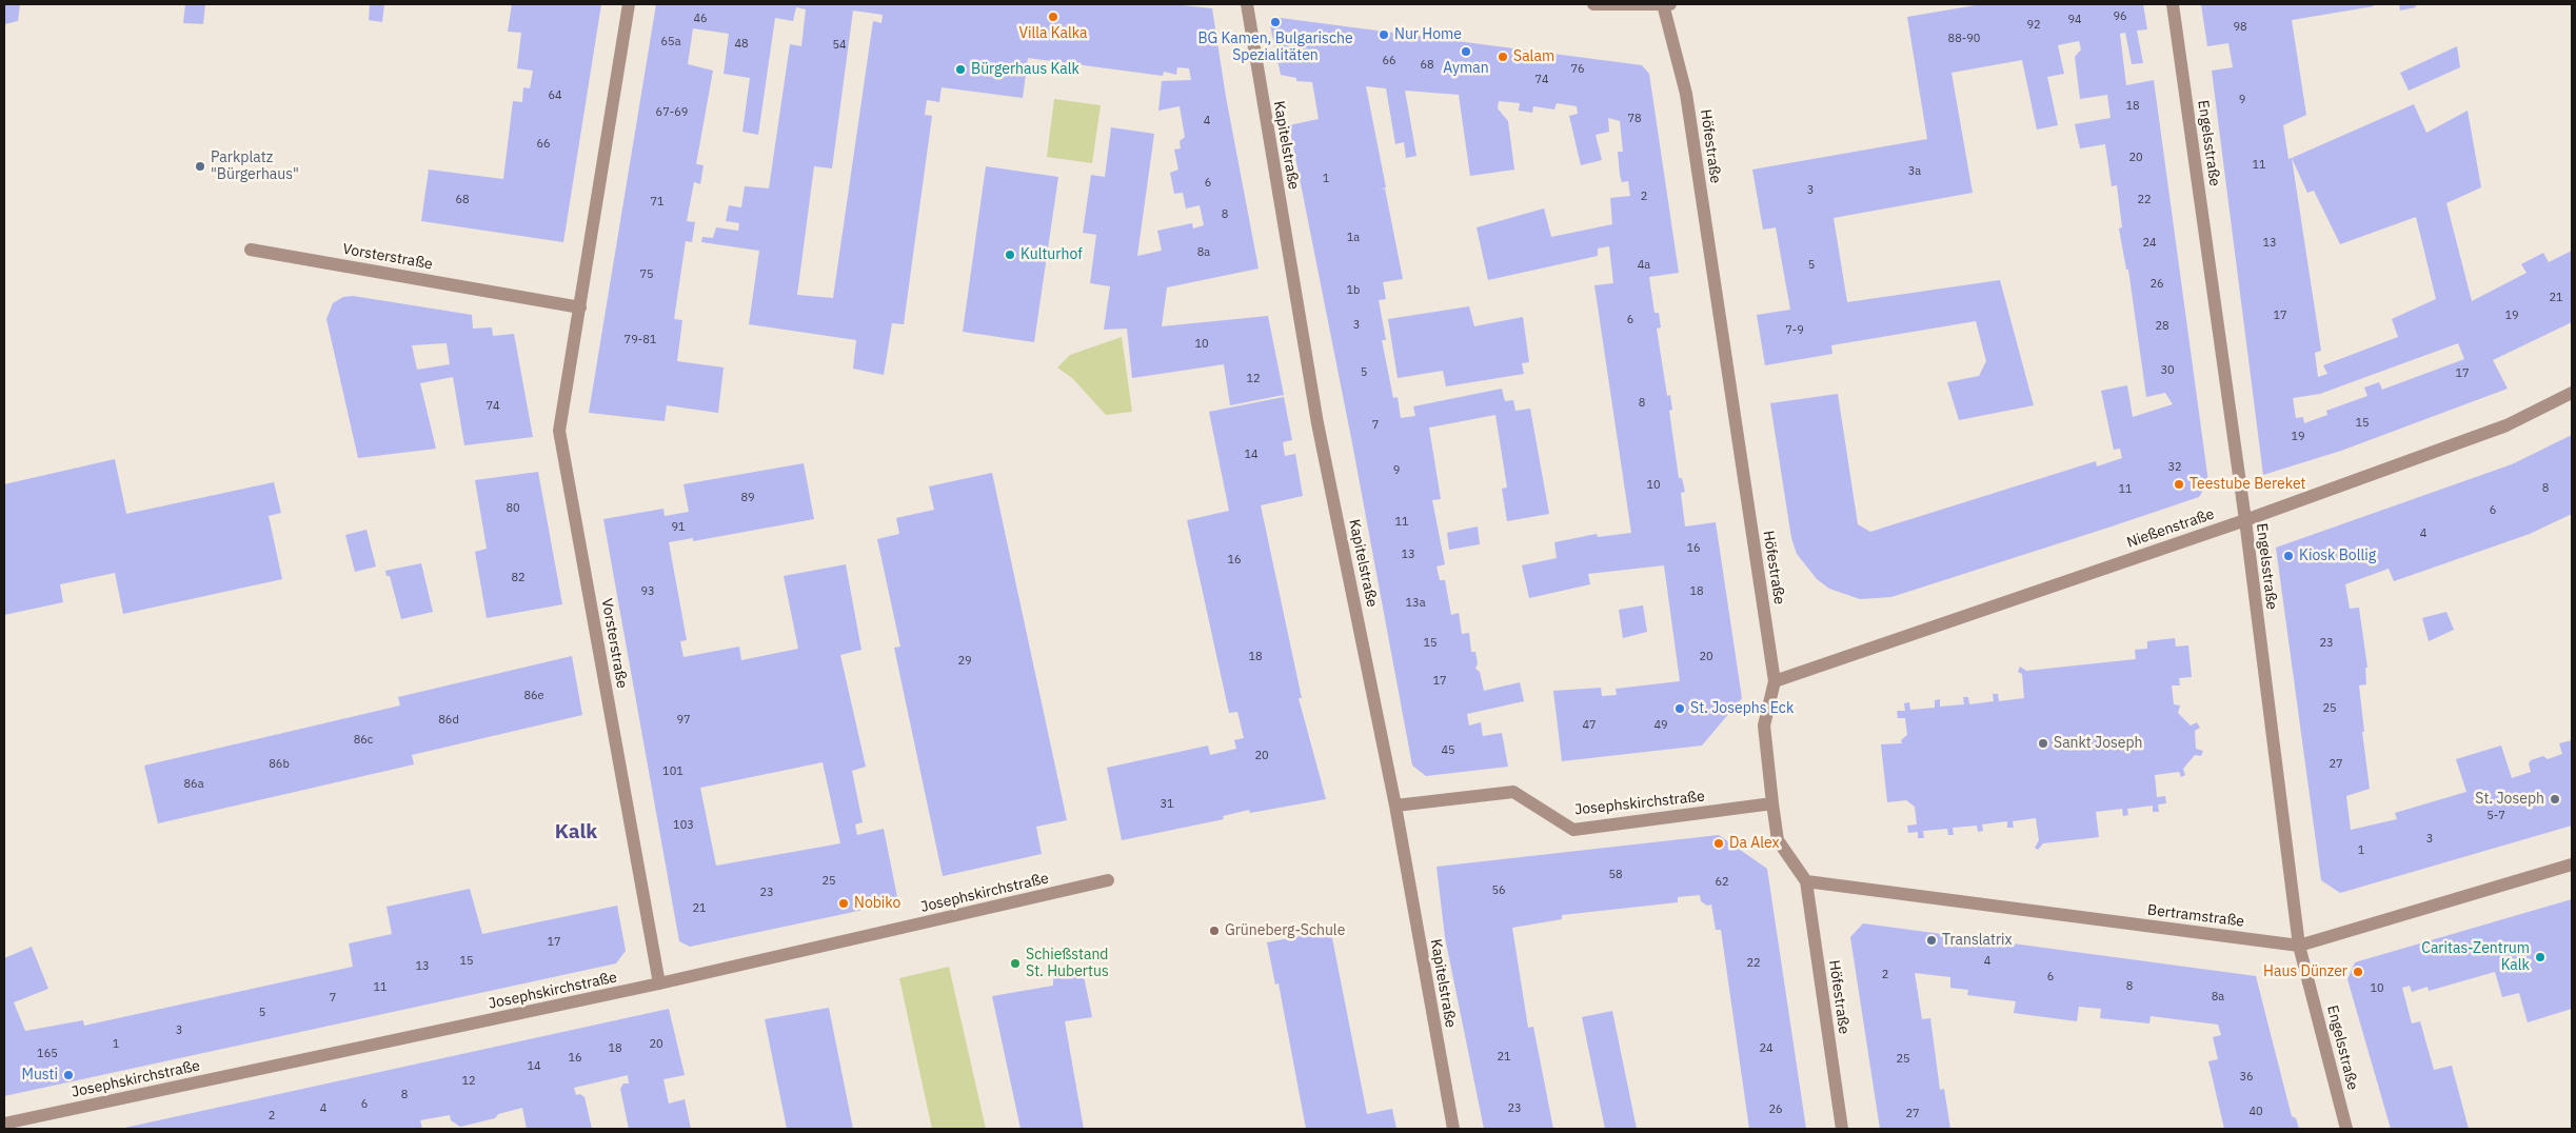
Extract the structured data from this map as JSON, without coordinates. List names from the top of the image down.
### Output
{
  "streets": {
    "street": [
      "Engelsstraße",
      "Kapitelstraße",
      "Höfestraße",
      "Vorsterstraße",
      "Nießenstraße",
      "Josephskirchstraße",
      "Bertramstraße"
    ]
  },
  "crossings": [
    ["Engelsstraße", "Nießenstraße"],
    ["Engelsstraße", "Bertramstraße"],
    ["Kapitelstraße", "Josephskirchstraße"],
    ["Höfestraße", "Nießenstraße"],
    ["Höfestraße", "Josephskirchstraße"],
    ["Höfestraße", "Bertramstraße"],
    ["Vorsterstraße", "Josephskirchstraße"]
  ],
  "districts": ["Kalk"],
  "places": [
    "Villa Kalka",
    "BG Kamen, Bulgarische Spezialitäten",
    "Nur Home",
    "Ayman",
    "Salam",
    "Bürgerhaus Kalk",
    "Parkplatz \"Bürgerhaus\"",
    "Kulturhof",
    "Teestube Bereket",
    "Kiosk Bollig",
    "St. Josephs Eck",
    "Sankt Joseph",
    "St. Joseph",
    "Da Alex",
    "Nobiko",
    "Grüneberg-Schule",
    "Translatrix",
    "Caritas-Zentrum Kalk",
    "Schießstand St. Hubertus",
    "Haus Dünzer",
    "Musti"
  ],
  "house_numbers": [
    "96",
    "46",
    "94",
    "92",
    "98",
    "88-90",
    "65a",
    "48",
    "54",
    "66",
    "68",
    "76",
    "74",
    "64",
    "9",
    "18",
    "67-69",
    "78",
    "4",
    "66",
    "20",
    "11",
    "3a",
    "1",
    "6",
    "3",
    "2",
    "68",
    "22",
    "71",
    "8",
    "1a",
    "24",
    "13",
    "8a",
    "4a",
    "5",
    "75",
    "26",
    "1b",
    "21",
    "17",
    "19",
    "6",
    "3",
    "28",
    "7-9",
    "79-81",
    "10",
    "30",
    "5",
    "17",
    "12",
    "8",
    "74",
    "15",
    "7",
    "19",
    "14",
    "32",
    "9",
    "10",
    "8",
    "11",
    "89",
    "80",
    "6",
    "11",
    "91",
    "4",
    "16",
    "13",
    "16",
    "82",
    "93",
    "18",
    "13a",
    "15",
    "23",
    "18",
    "20",
    "29",
    "17",
    "86e",
    "25",
    "86d",
    "97",
    "47",
    "49",
    "86c",
    "45",
    "20",
    "86b",
    "27",
    "101",
    "86a",
    "31",
    "5-7",
    "103",
    "3",
    "1",
    "58",
    "25",
    "62",
    "56",
    "23",
    "21",
    "17",
    "15",
    "4",
    "22",
    "13",
    "2",
    "6",
    "8",
    "11",
    "10",
    "8a",
    "7",
    "5",
    "3",
    "1",
    "20",
    "18",
    "24",
    "165",
    "21",
    "16",
    "25",
    "14",
    "36",
    "12",
    "8",
    "6",
    "4",
    "23",
    "26",
    "40",
    "27",
    "2"
  ]
}
